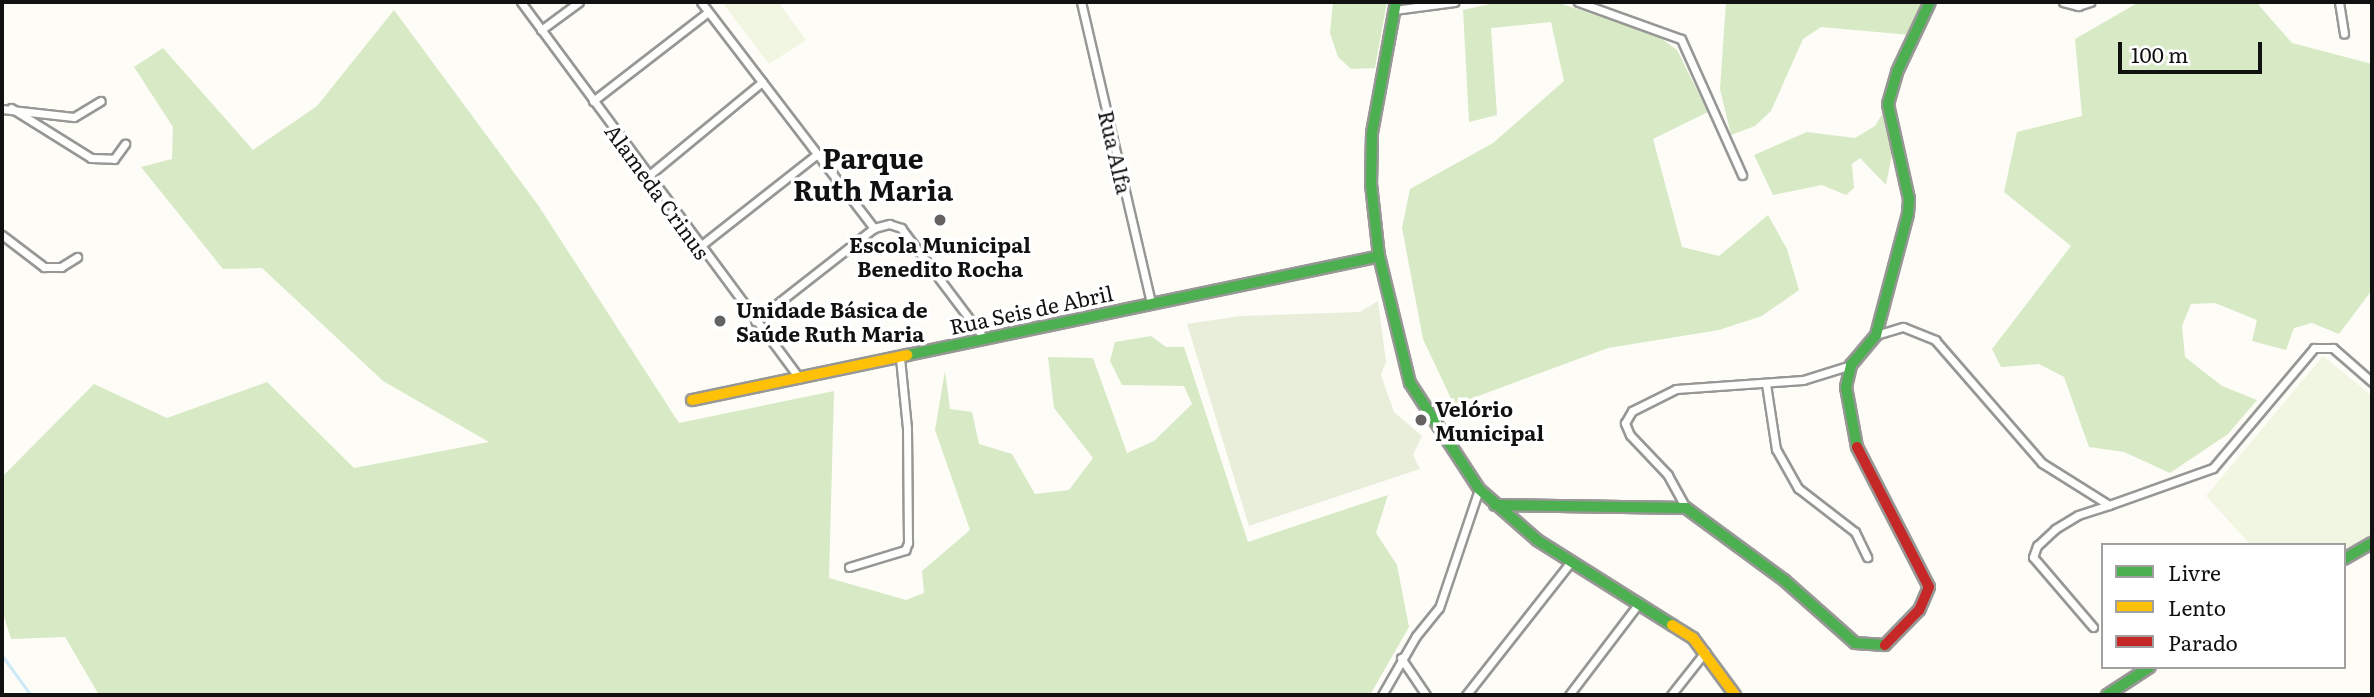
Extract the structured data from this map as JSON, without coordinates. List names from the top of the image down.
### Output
{
  "streets": {
    "street": ["Rua Alfa", "Alameda Crinus", "Rua Seis de Abril"]
  },
  "crossings": [
    ["Rua Alfa", "Rua Seis de Abril"],
    ["Alameda Crinus", "Rua Seis de Abril"]
  ],
  "districts": ["Parque Ruth Maria"],
  "places": ["Escola Municipal Benedito Rocha", "Unidade Básica de Saúde Ruth Maria", "Velório Municipal"],
  "legend": ["Livre", "Lento", "Parado"],
  "scale_bar": "100 m"
}
